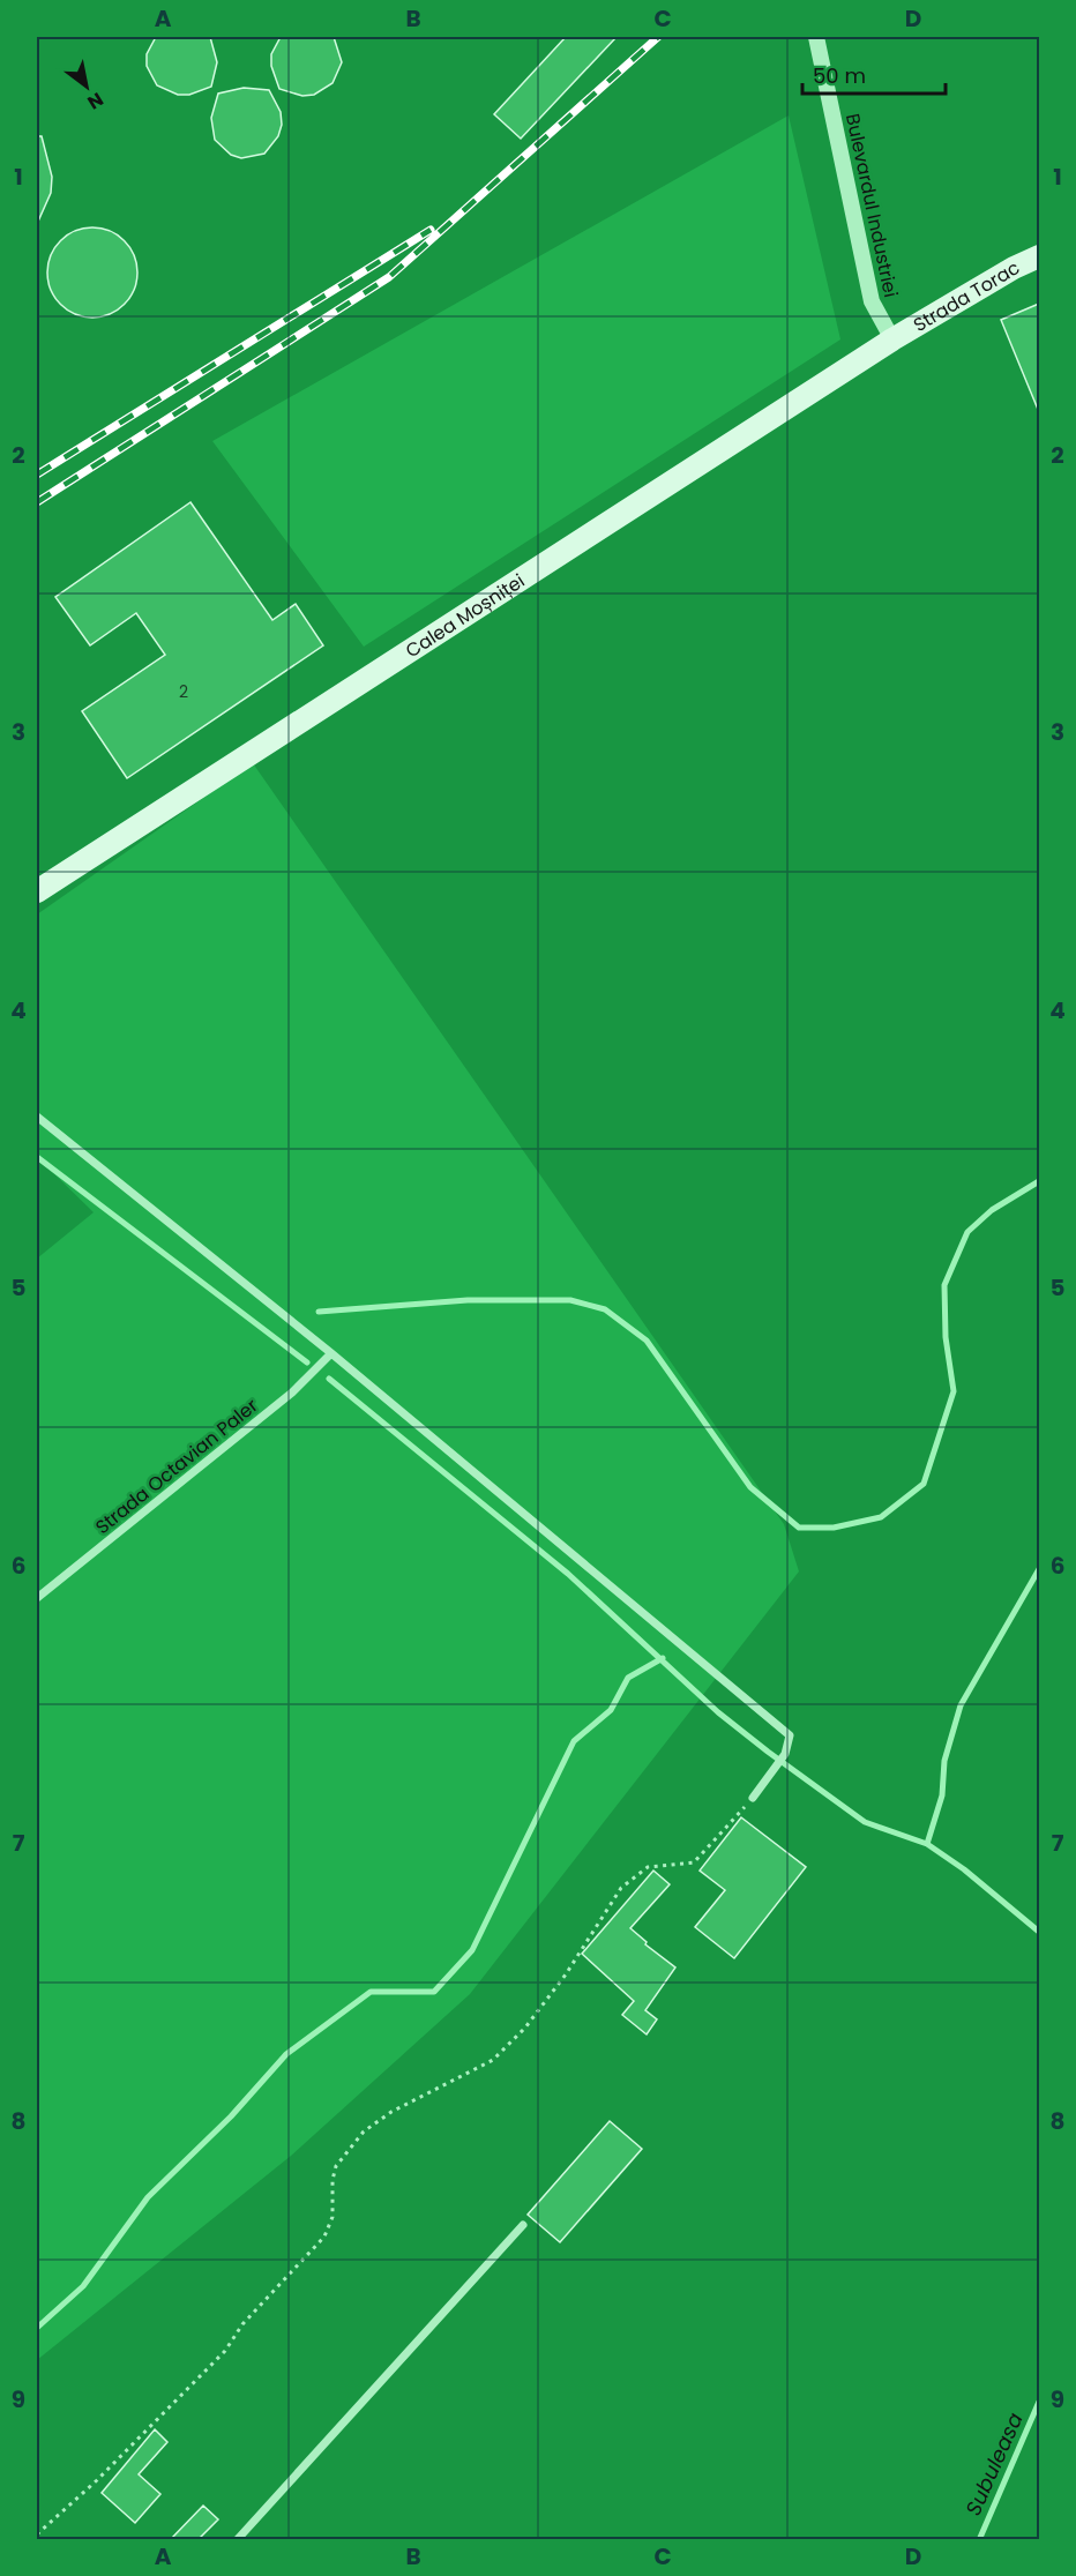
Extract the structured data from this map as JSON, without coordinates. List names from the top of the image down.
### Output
{
  "streets": {
    "street": ["Bulevardul Industriei", "Strada Torac", "Calea Moșniței"],
    "lane": ["Strada Octavian Paler"]
  },
  "crossings": [
    ["Bulevardul Industriei", "Strada Torac"],
    ["Bulevardul Industriei", "Calea Moșniței"],
    ["Strada Torac", "Calea Moșniței"]
  ],
  "water": ["Subuleasa"],
  "house_numbers": ["2"],
  "scale_bar": "50 m",
  "north": "bottom right",
  "grid": {
    "columns": [
      "A",
      "B",
      "C",
      "D"
    ],
    "rows": [
      "1",
      "2",
      "3",
      "4",
      "5",
      "6",
      "7",
      "8",
      "9"
    ]
  }
}
